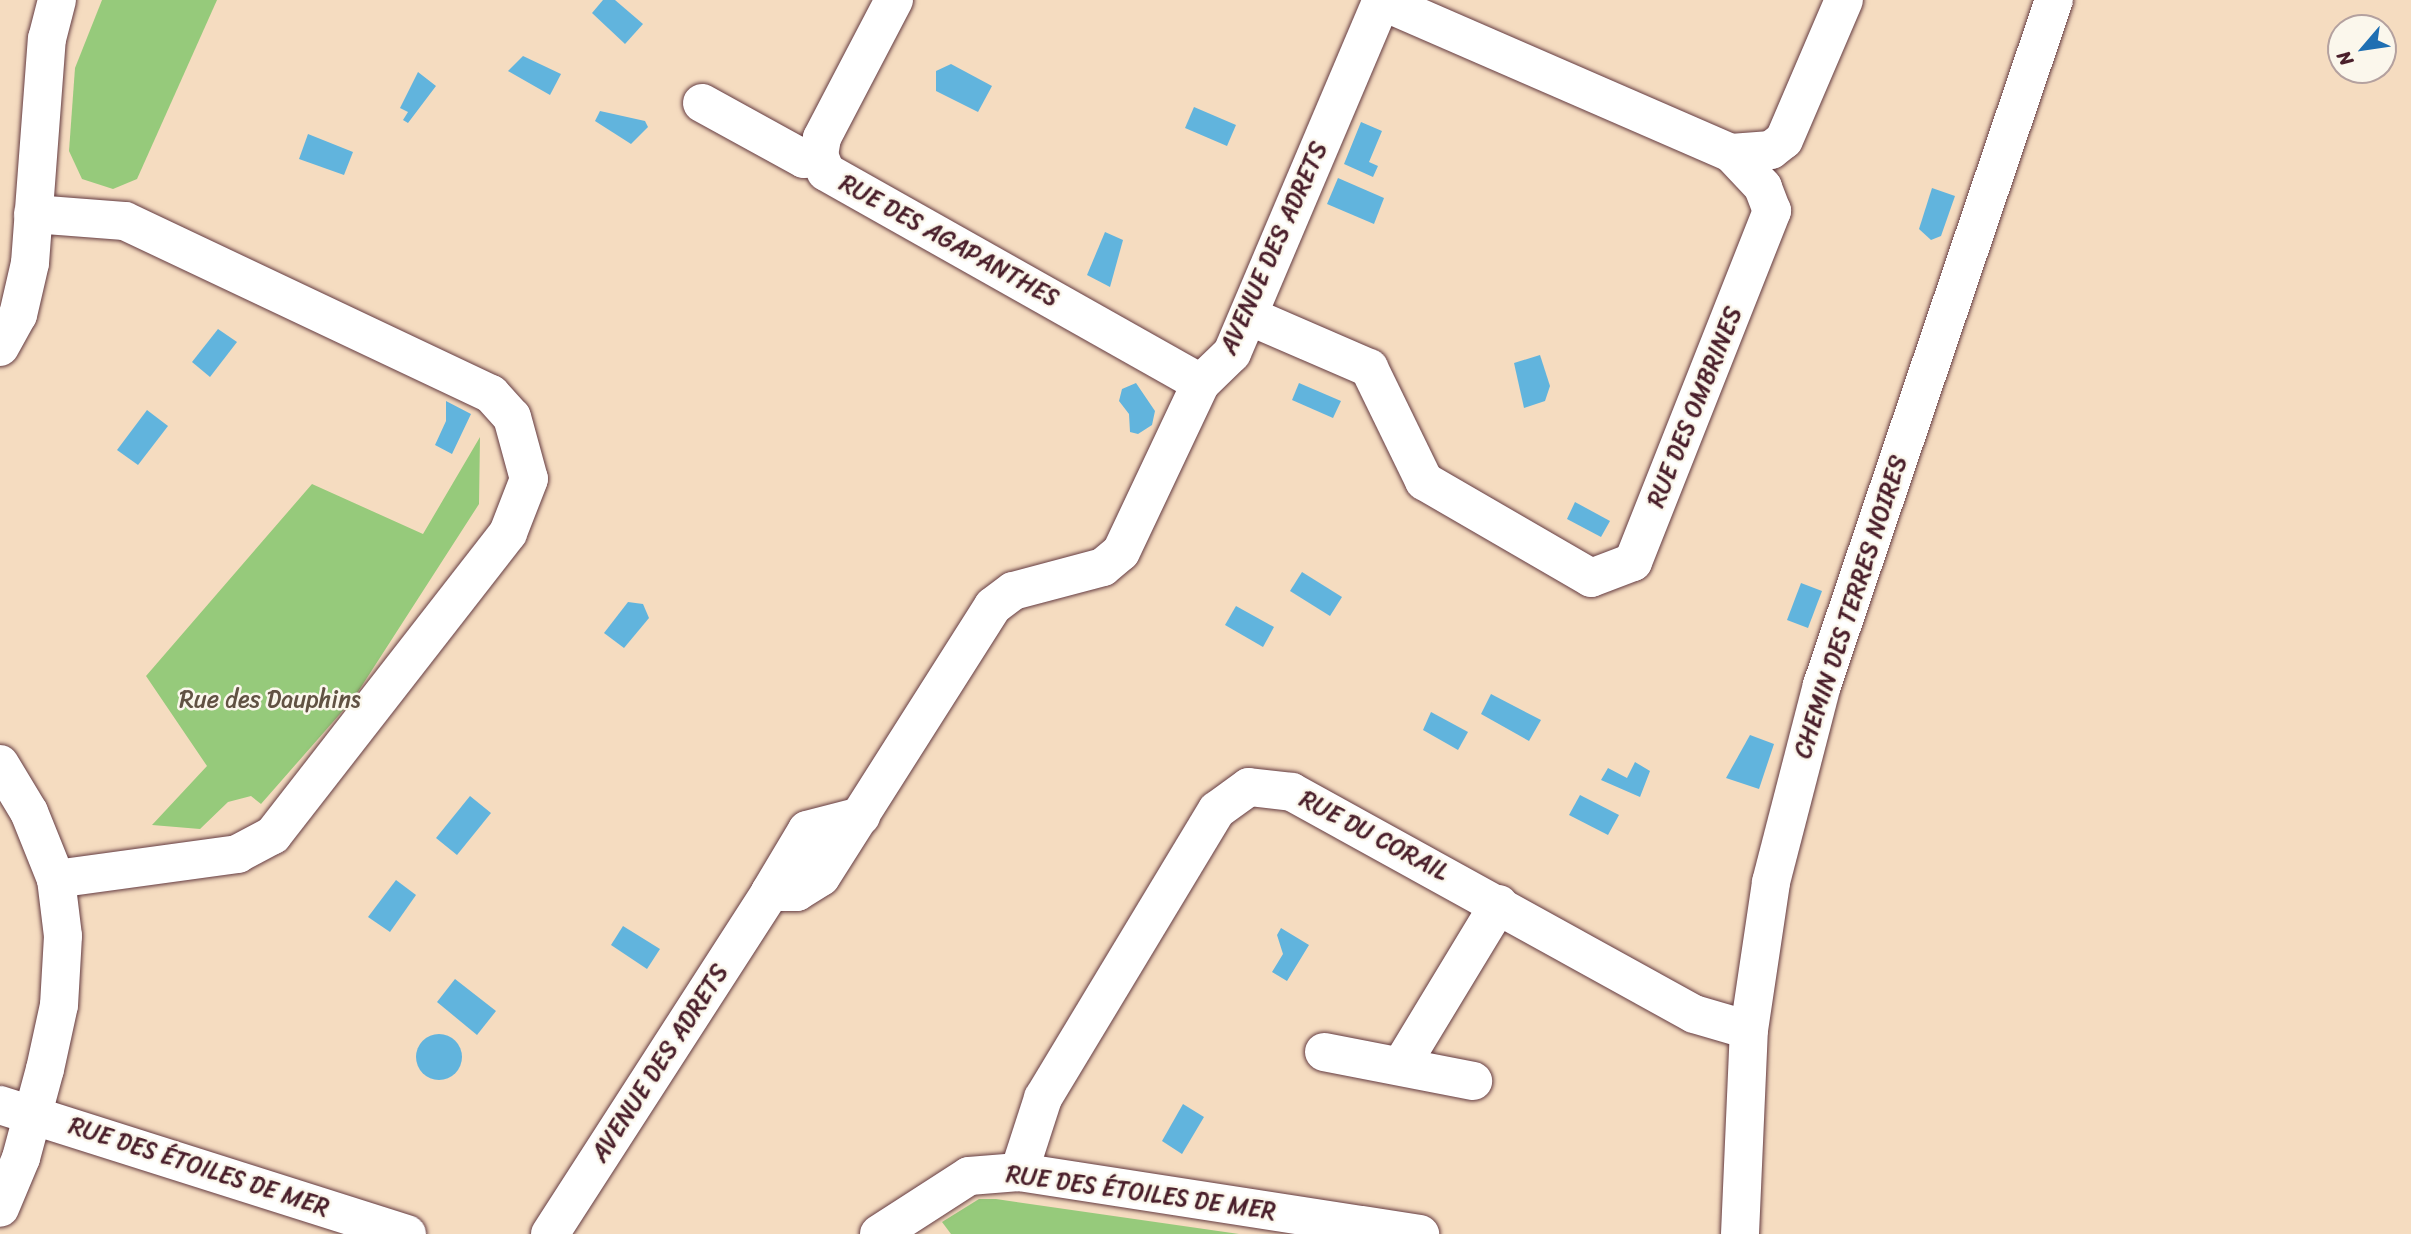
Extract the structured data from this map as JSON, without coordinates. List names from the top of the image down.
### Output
{
  "streets": {
    "street": [
      "RUE DES AGAPANTHES",
      "AVENUE DES ADRETS",
      "RUE DES OMBRINES",
      "CHEMIN DES TERRES NOIRES",
      "RUE DU CORAIL",
      "RUE DES ÉTOILES DE MER"
    ]
  },
  "crossings": [
    ["RUE DES AGAPANTHES", "AVENUE DES ADRETS"],
    ["AVENUE DES ADRETS", "RUE DES OMBRINES"],
    ["CHEMIN DES TERRES NOIRES", "RUE DU CORAIL"],
    ["RUE DU CORAIL", "RUE DES ÉTOILES DE MER"]
  ],
  "parks": ["Rue des Dauphins"],
  "north": "bottom left"
}
